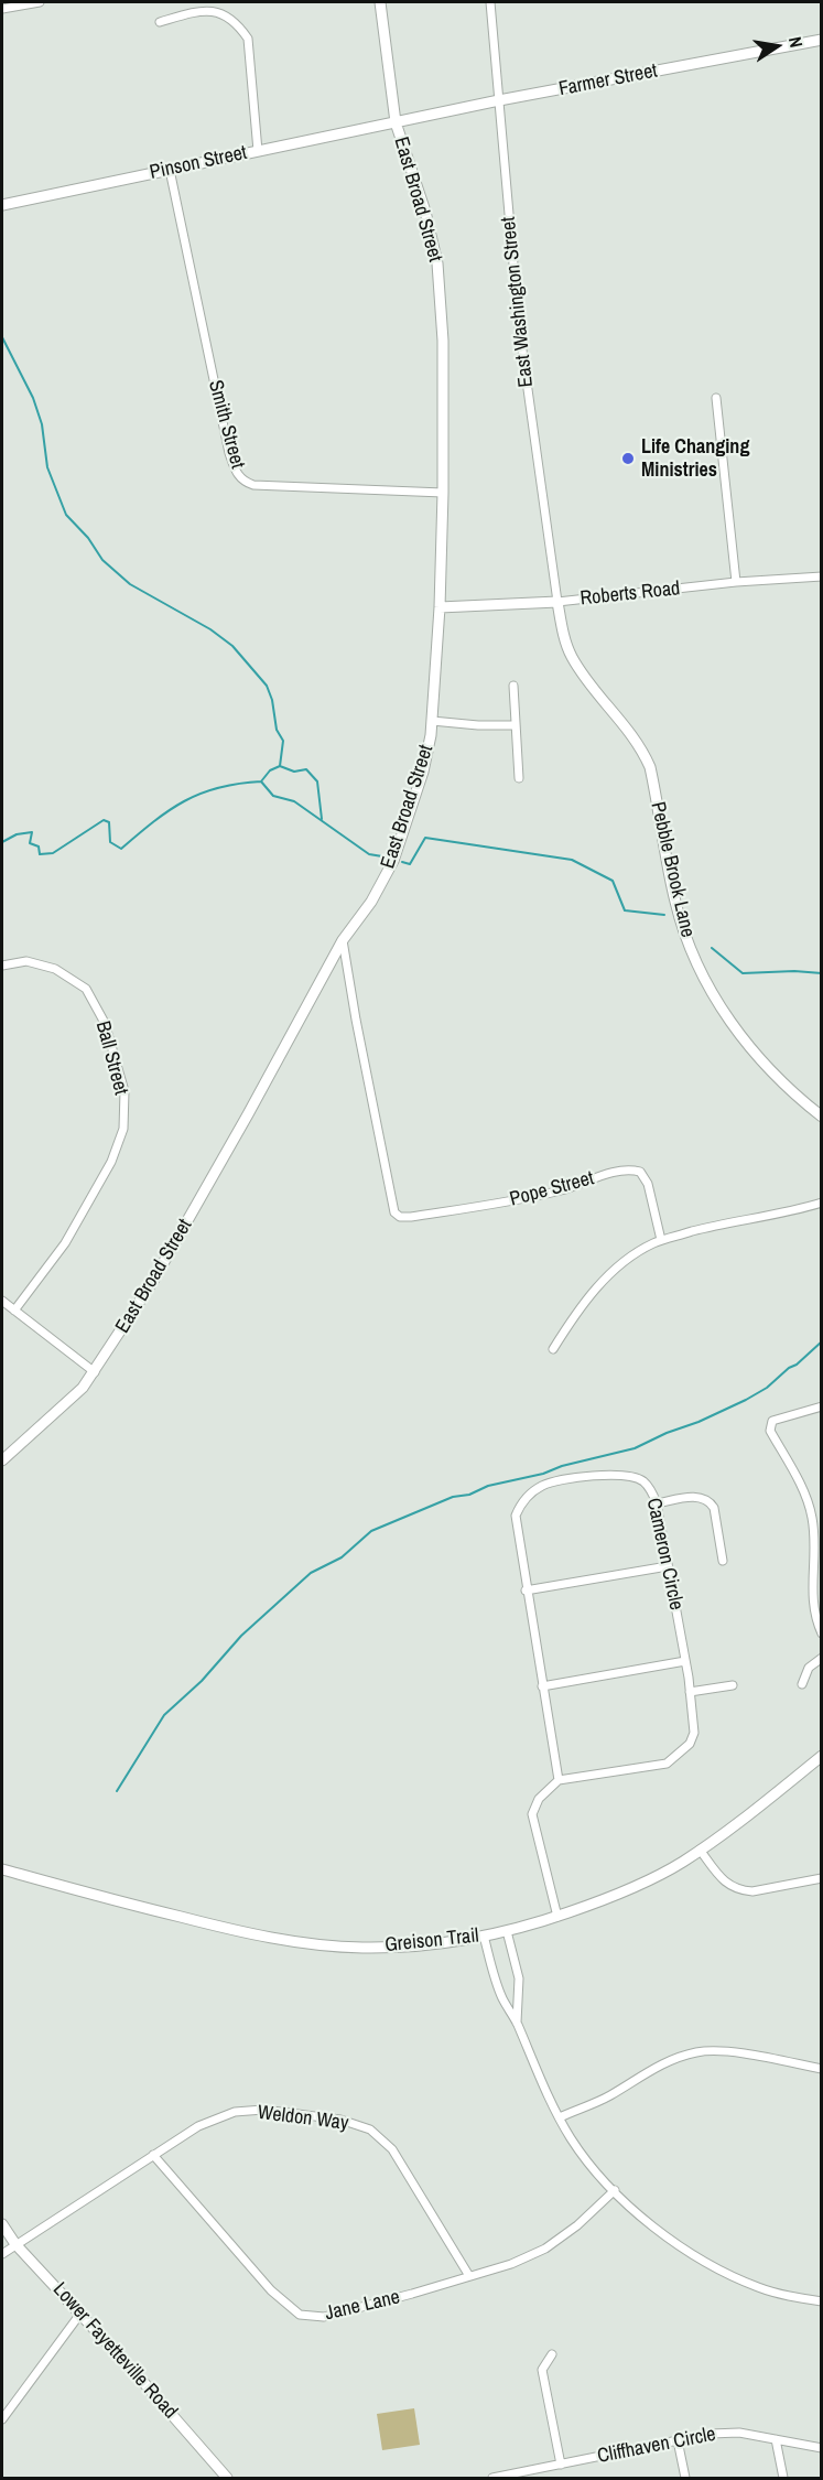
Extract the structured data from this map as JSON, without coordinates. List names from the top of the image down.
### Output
{
  "streets": {
    "street": [
      "Farmer Street",
      "Pinson Street",
      "East Broad Street",
      "East Washington Street",
      "Smith Street",
      "Roberts Road",
      "Pebble Brook Lane",
      "Ball Street",
      "Pope Street",
      "Cameron Circle",
      "Greison Trail",
      "Weldon Way",
      "Jane Lane",
      "Lower Fayetteville Road",
      "Cliffhaven Circle"
    ]
  },
  "crossings": [
    ["Farmer Street", "Pinson Street"],
    ["Farmer Street", "East Broad Street"],
    ["Farmer Street", "East Washington Street"],
    ["Pinson Street", "East Broad Street"],
    ["Pinson Street", "Smith Street"],
    ["East Broad Street", "Smith Street"],
    ["East Broad Street", "Roberts Road"],
    ["East Broad Street", "Pope Street"],
    ["East Washington Street", "Roberts Road"],
    ["East Washington Street", "Pebble Brook Lane"],
    ["Roberts Road", "Pebble Brook Lane"],
    ["Weldon Way", "Jane Lane"],
    ["Weldon Way", "Lower Fayetteville Road"]
  ],
  "places": ["Life Changing Ministries"],
  "north": "right"
}
